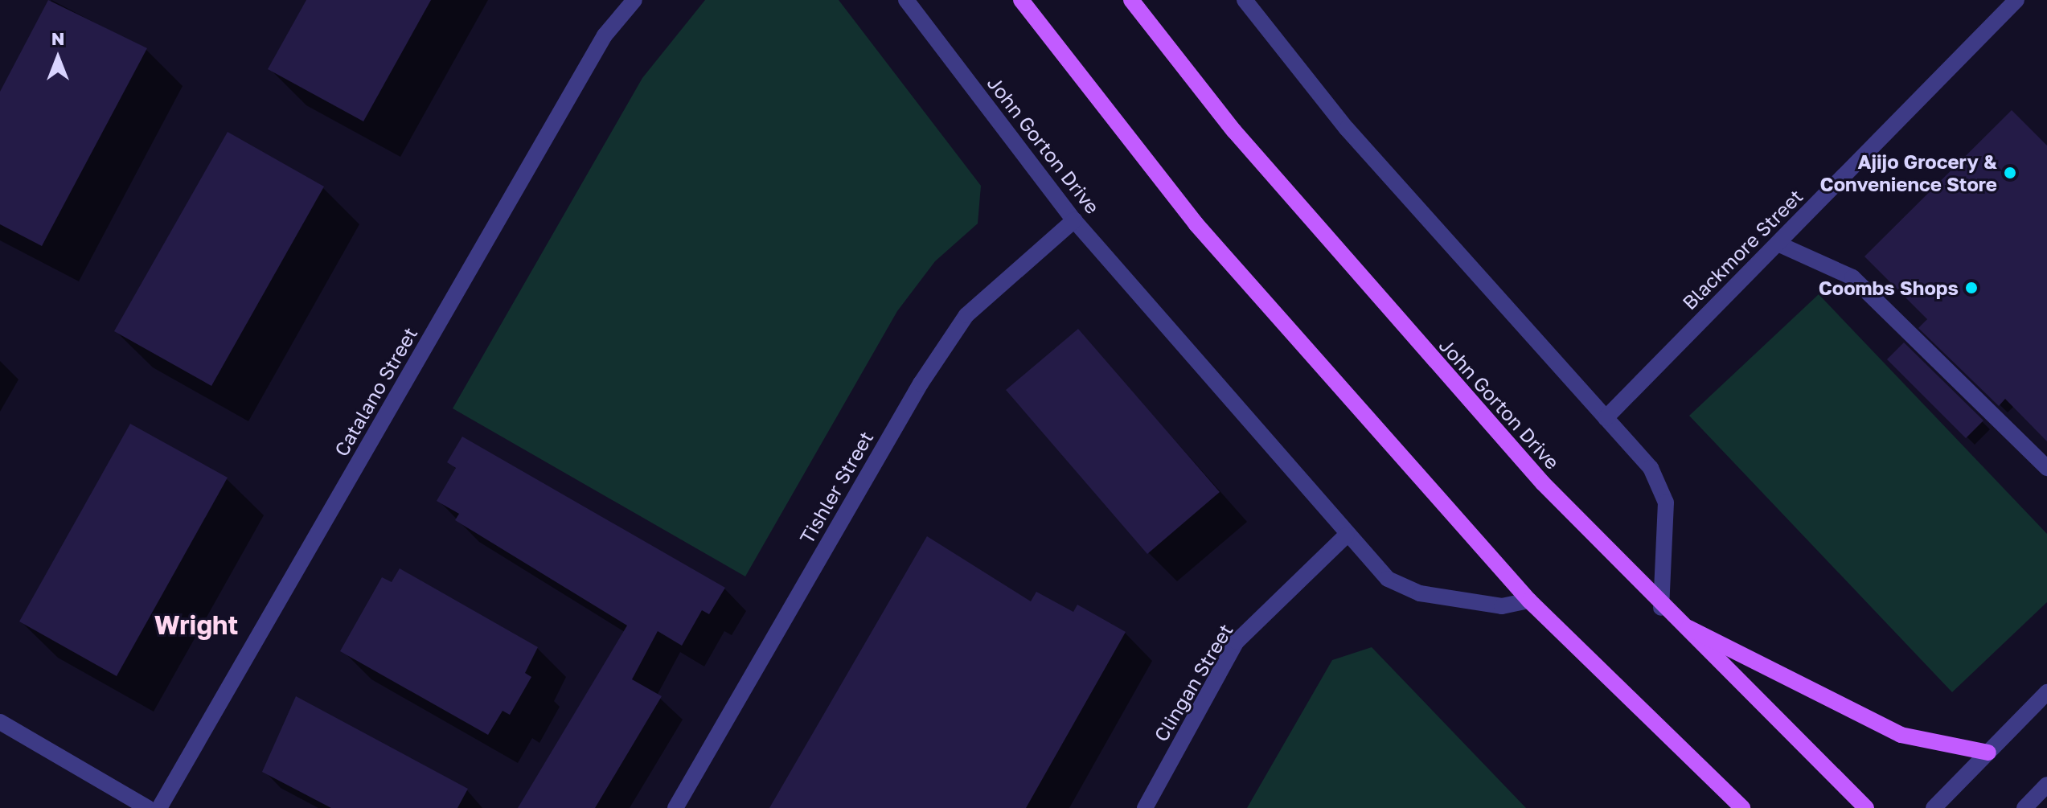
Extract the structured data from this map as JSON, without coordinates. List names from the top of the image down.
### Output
{
  "streets": {
    "main road": ["John Gorton Drive"],
    "street": [
      "Blackmore Street",
      "Catalano Street",
      "Tishler Street",
      "Clingan Street"
    ]
  },
  "crossings": [
    ["John Gorton Drive", "Tishler Street"],
    ["John Gorton Drive", "Clingan Street"]
  ],
  "districts": ["Wright"],
  "places": ["Ajijo Grocery & Convenience Store", "Coombs Shops"],
  "north": "top"
}
